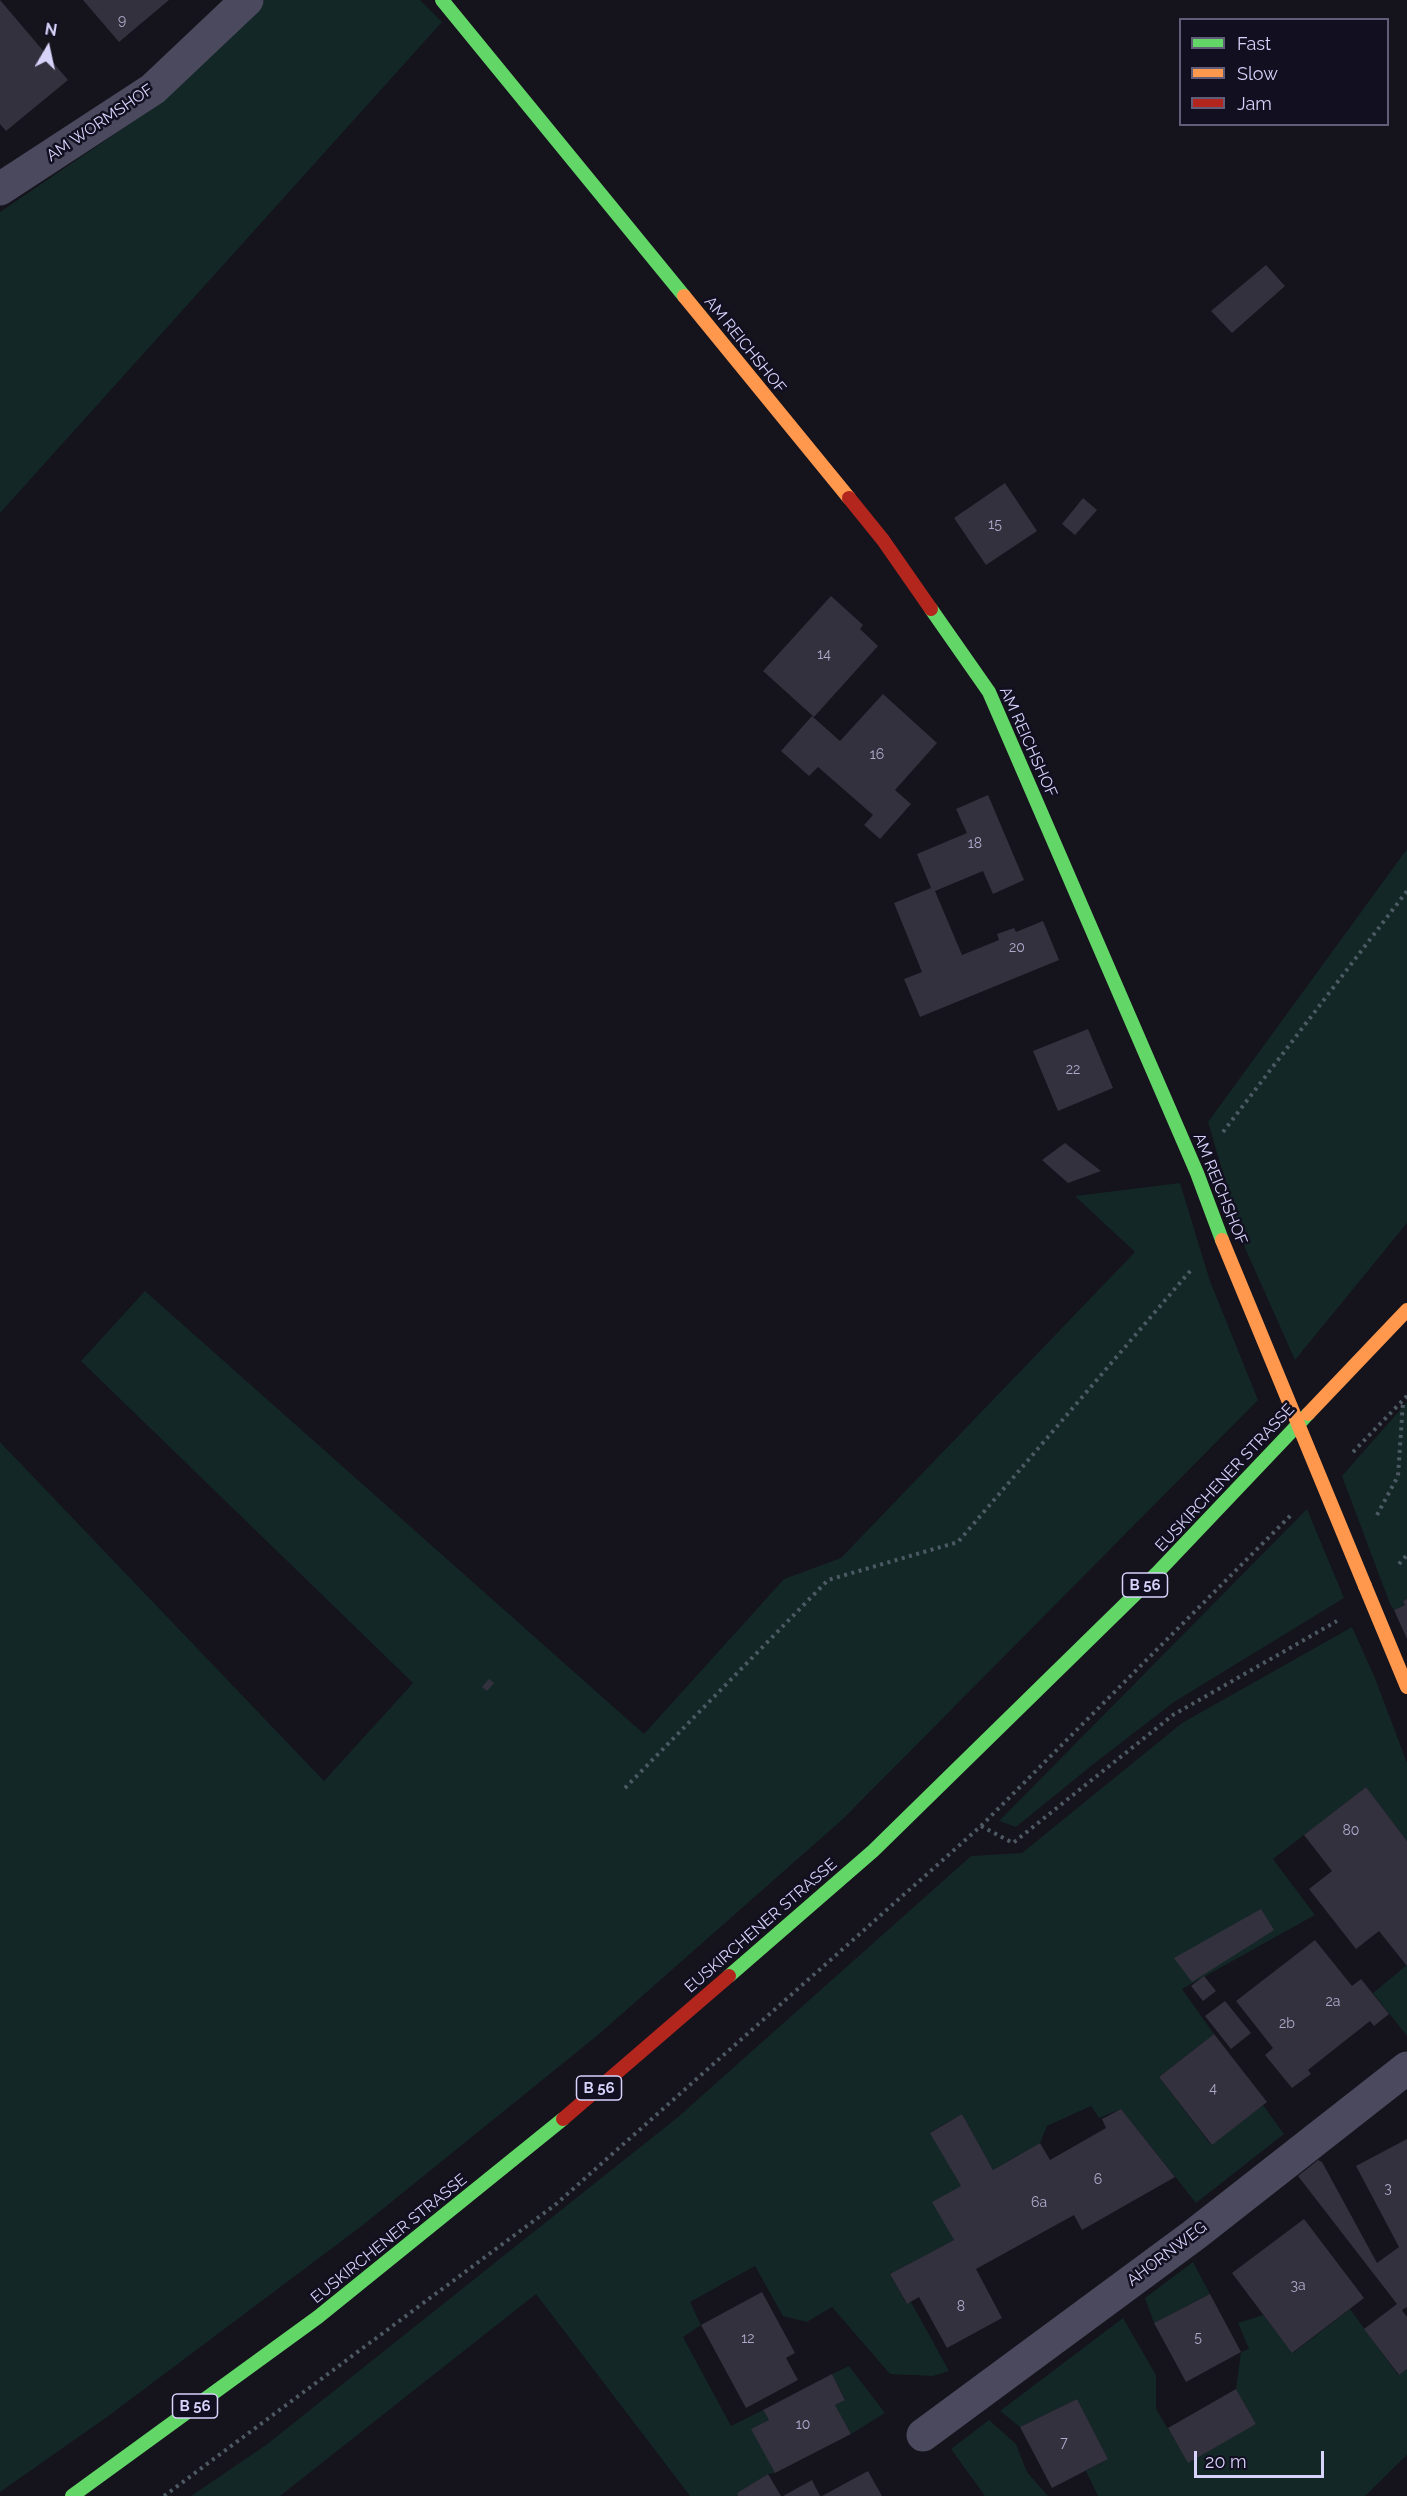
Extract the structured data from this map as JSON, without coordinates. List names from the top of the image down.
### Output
{
  "streets": {
    "street": [
      "AM WORMSHOF",
      "AM REICHSHOF",
      "EUSKIRCHENER STRASSE",
      "B 56",
      "AHORNWEG"
    ]
  },
  "house_numbers": [
    "9",
    "15",
    "14",
    "16",
    "18",
    "20",
    "22",
    "80",
    "2a",
    "2b",
    "4",
    "6",
    "3",
    "6a",
    "3a",
    "8",
    "5",
    "12",
    "10",
    "7"
  ],
  "legend": ["Fast", "Slow", "Jam"],
  "scale_bar": "20 m",
  "north": "top"
}
